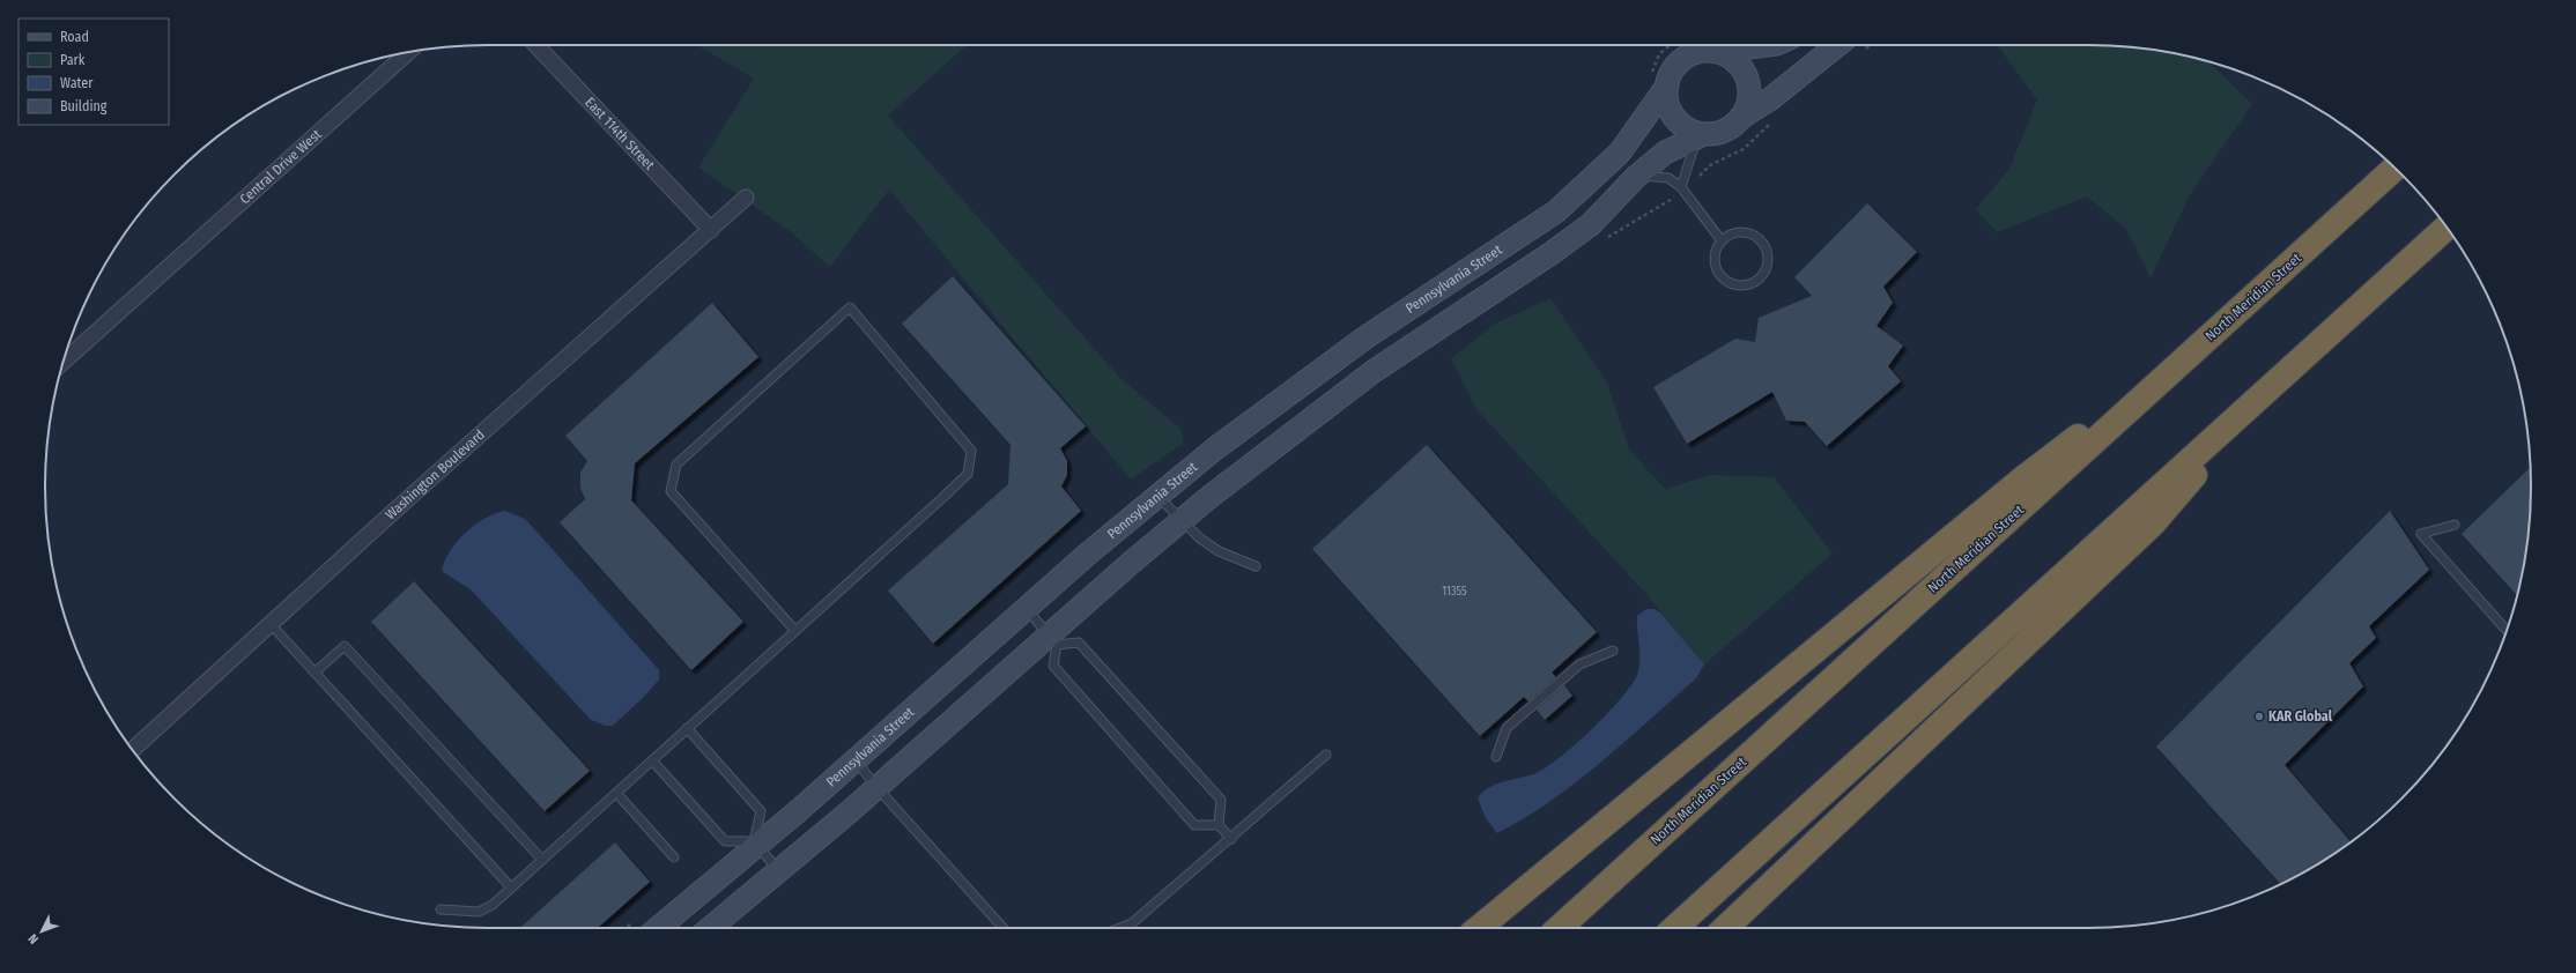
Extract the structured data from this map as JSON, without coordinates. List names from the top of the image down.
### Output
{
  "streets": {
    "highway": ["North Meridian Street"],
    "main road": ["Pennsylvania Street"],
    "street": ["East 114th Street", "Central Drive West", "Washington Boulevard"]
  },
  "crossings": [
    ["East 114th Street", "Washington Boulevard"]
  ],
  "places": ["KAR Global"],
  "house_numbers": ["11355"],
  "legend": [
    "Road",
    "Park",
    "Water",
    "Building"
  ],
  "north": "bottom left"
}
